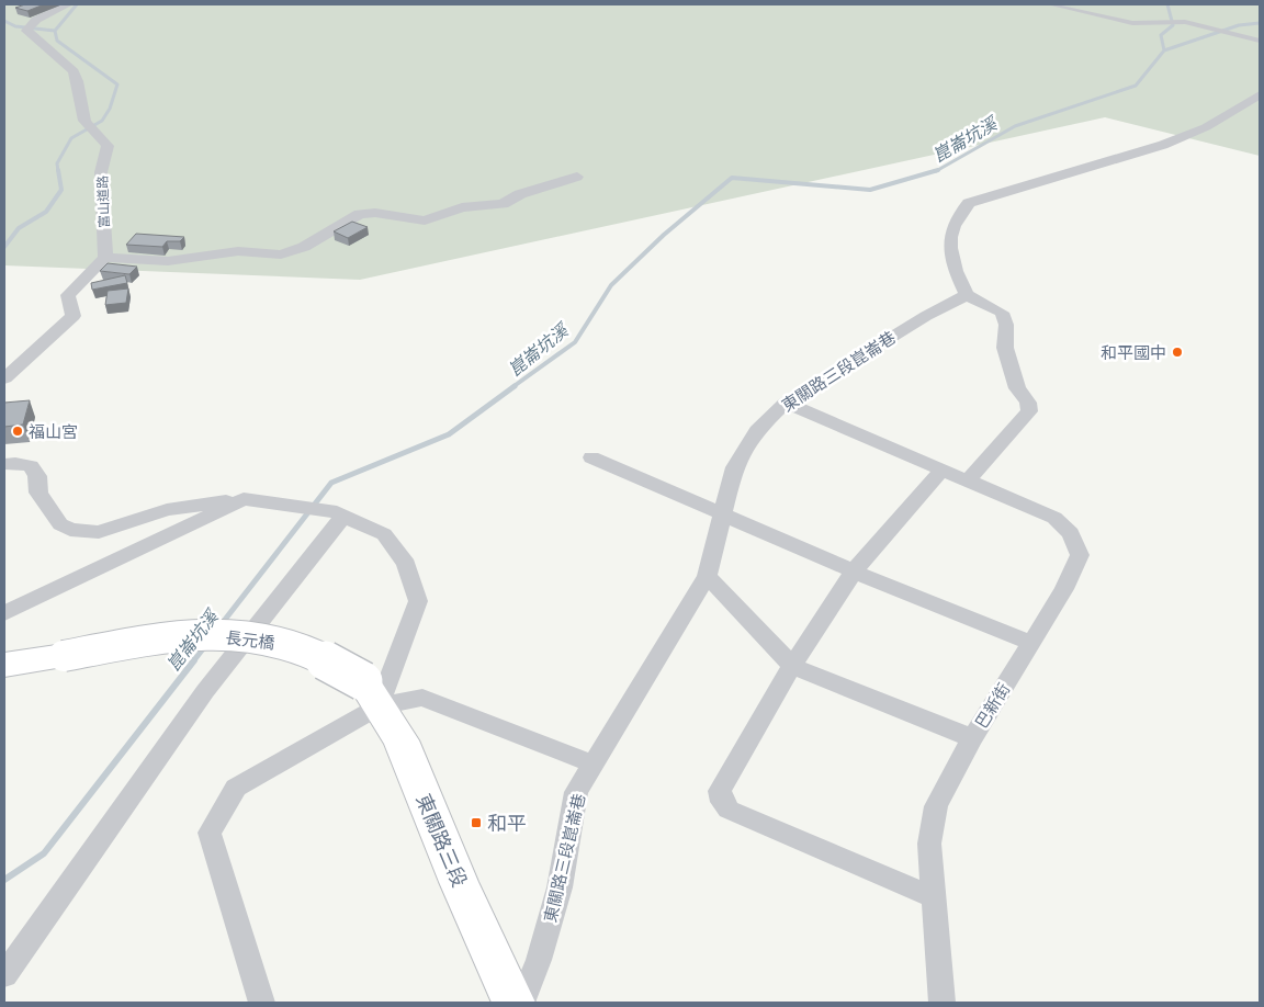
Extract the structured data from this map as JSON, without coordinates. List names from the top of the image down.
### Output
{
  "streets": {
    "main road": ["長元橋", "東關路三段"],
    "street": ["富山道路", "東關路三段崑崙巷", "巴新街"]
  },
  "crossings": [
    ["長元橋", "東關路三段"]
  ],
  "water": ["崑崙坑溪"],
  "places": {
    "other": ["和平國中", "福山宮"],
    "transit": ["和平"]
  }
}
